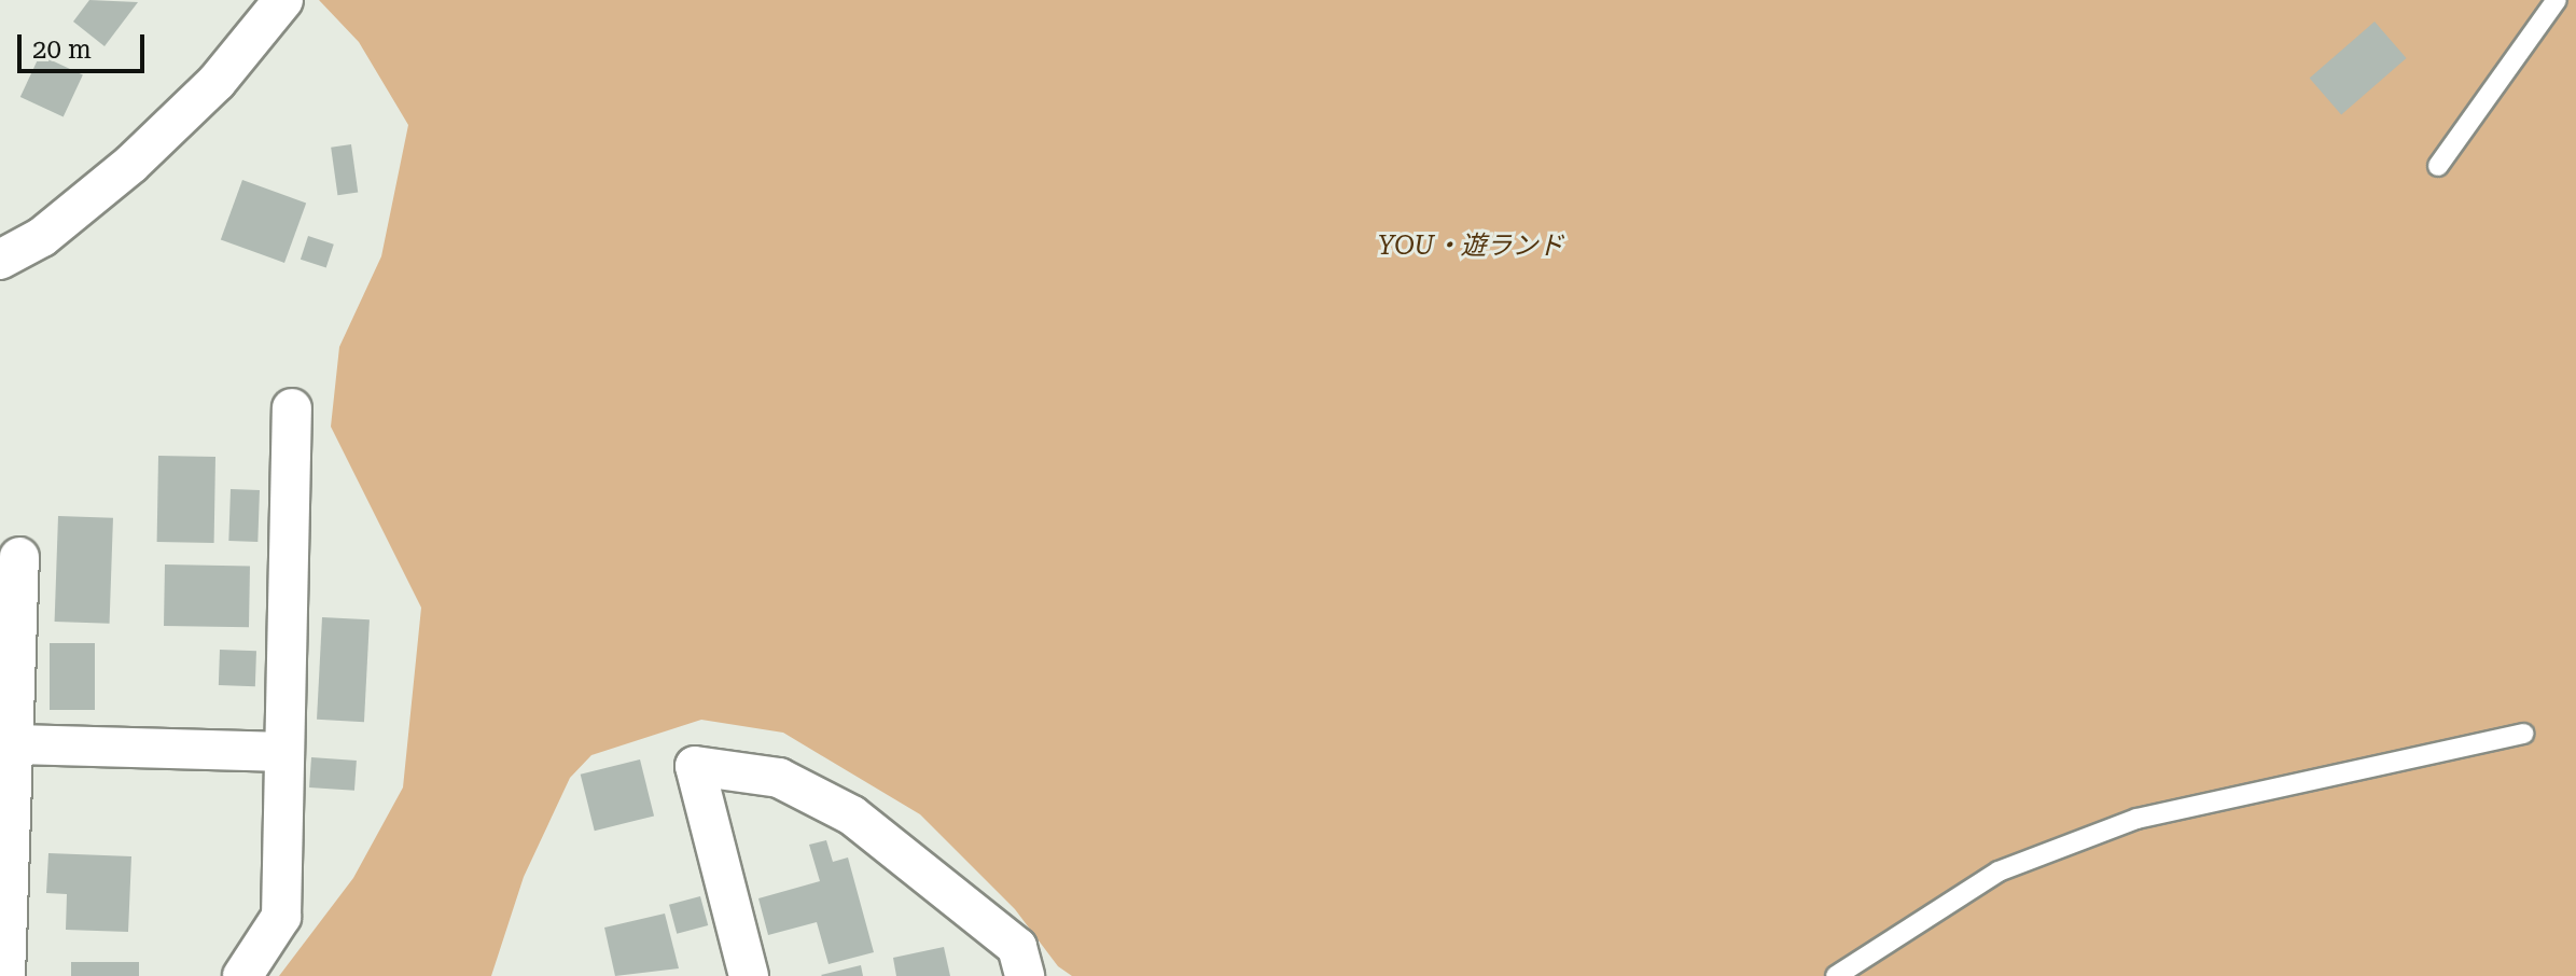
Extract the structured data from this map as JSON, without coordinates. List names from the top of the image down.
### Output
{
  "parks": ["YOU・遊ランド"],
  "scale_bar": "20 m"
}
